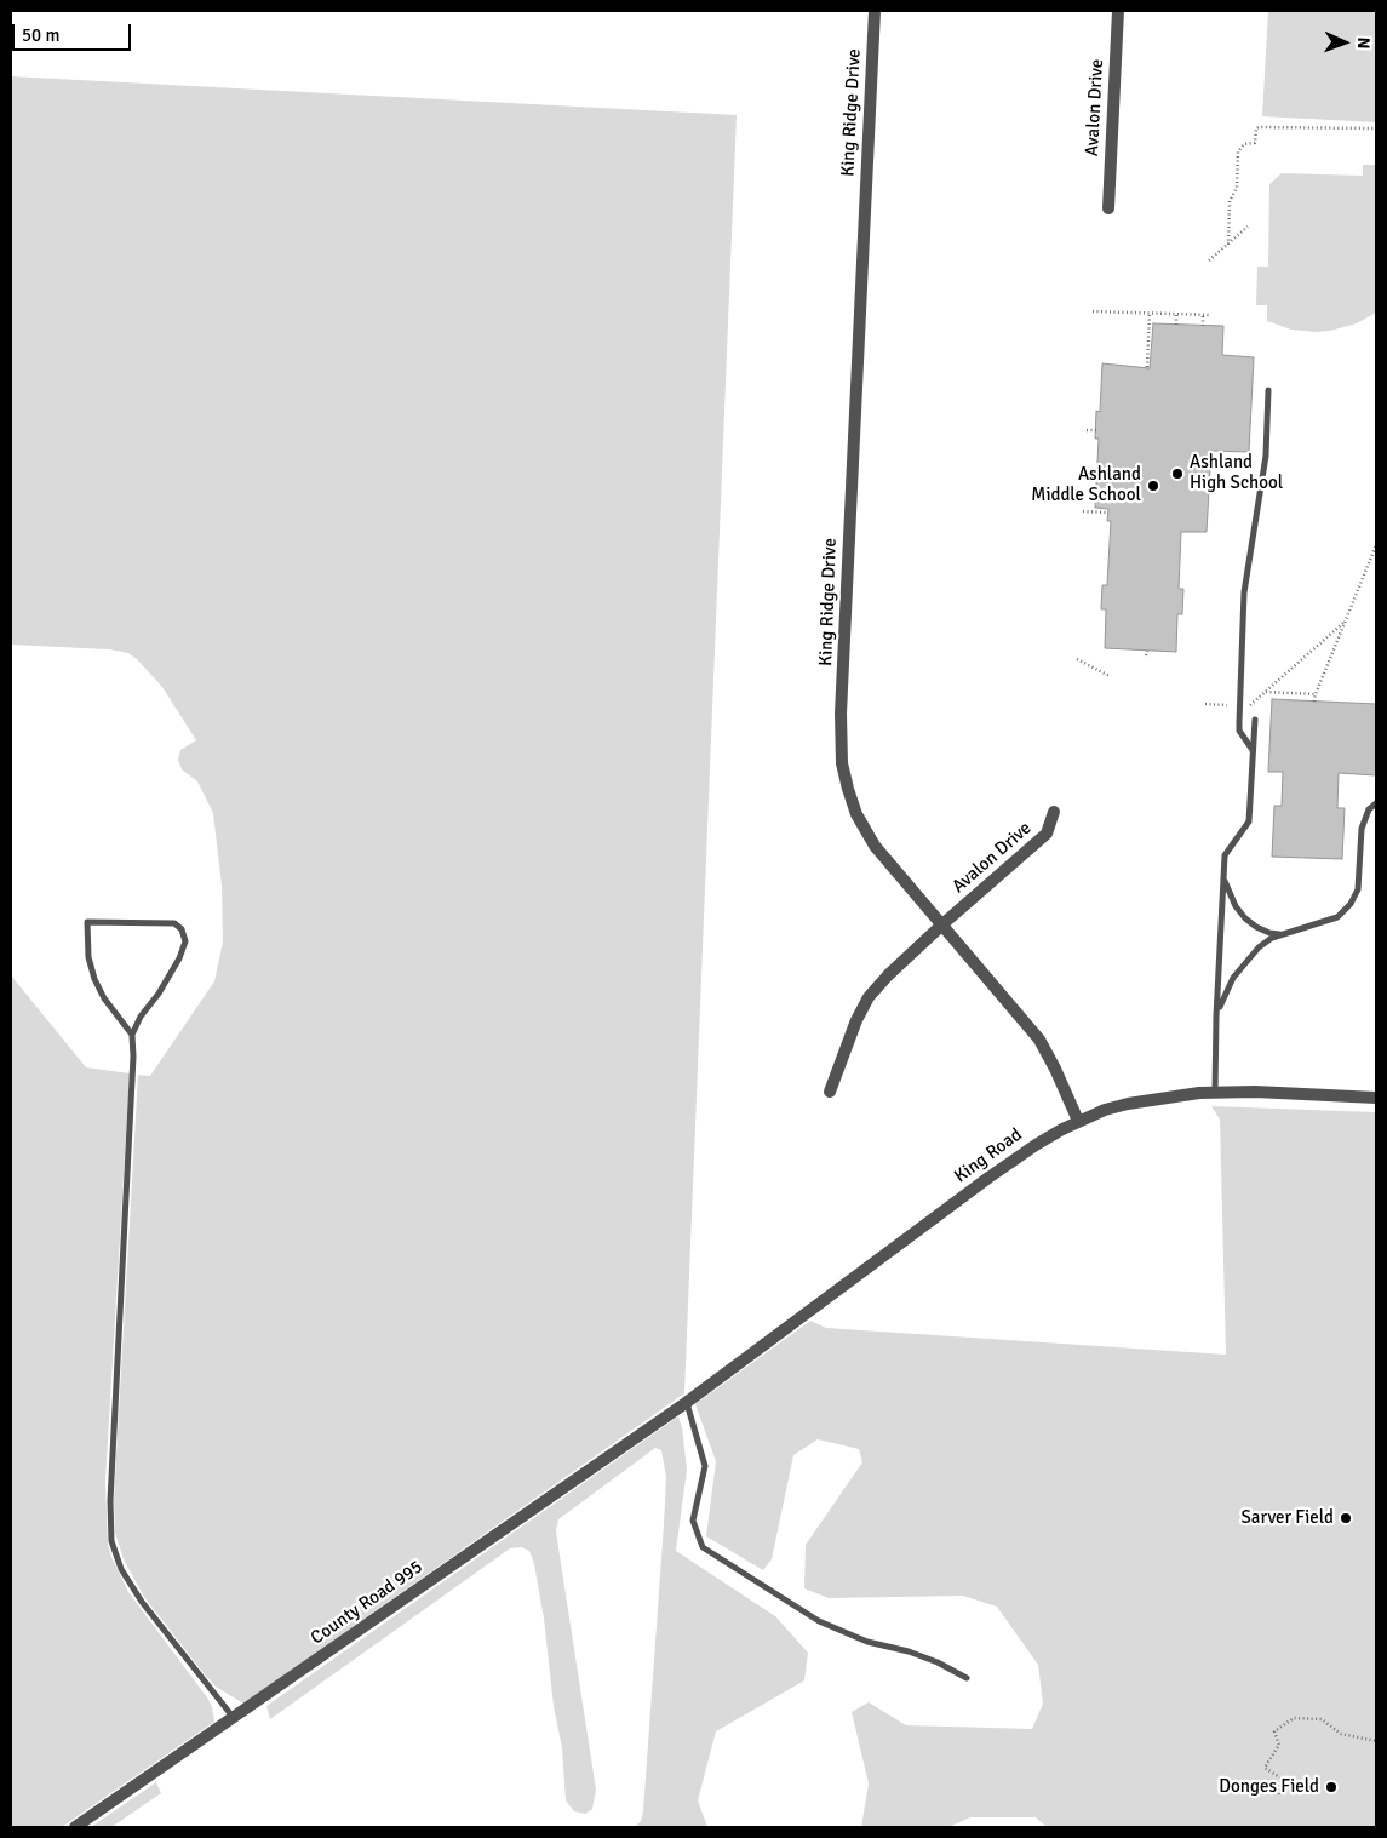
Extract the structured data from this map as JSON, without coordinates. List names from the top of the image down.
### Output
{
  "streets": {
    "street": [
      "Avalon Drive",
      "King Ridge Drive",
      "King Road",
      "County Road 995"
    ]
  },
  "crossings": [
    ["Avalon Drive", "King Ridge Drive"],
    ["King Ridge Drive", "King Road"],
    ["King Road", "County Road 995"]
  ],
  "places": [
    "Ashland High School",
    "Ashland Middle School",
    "Sarver Field",
    "Donges Field"
  ],
  "scale_bar": "50 m",
  "north": "right"
}
